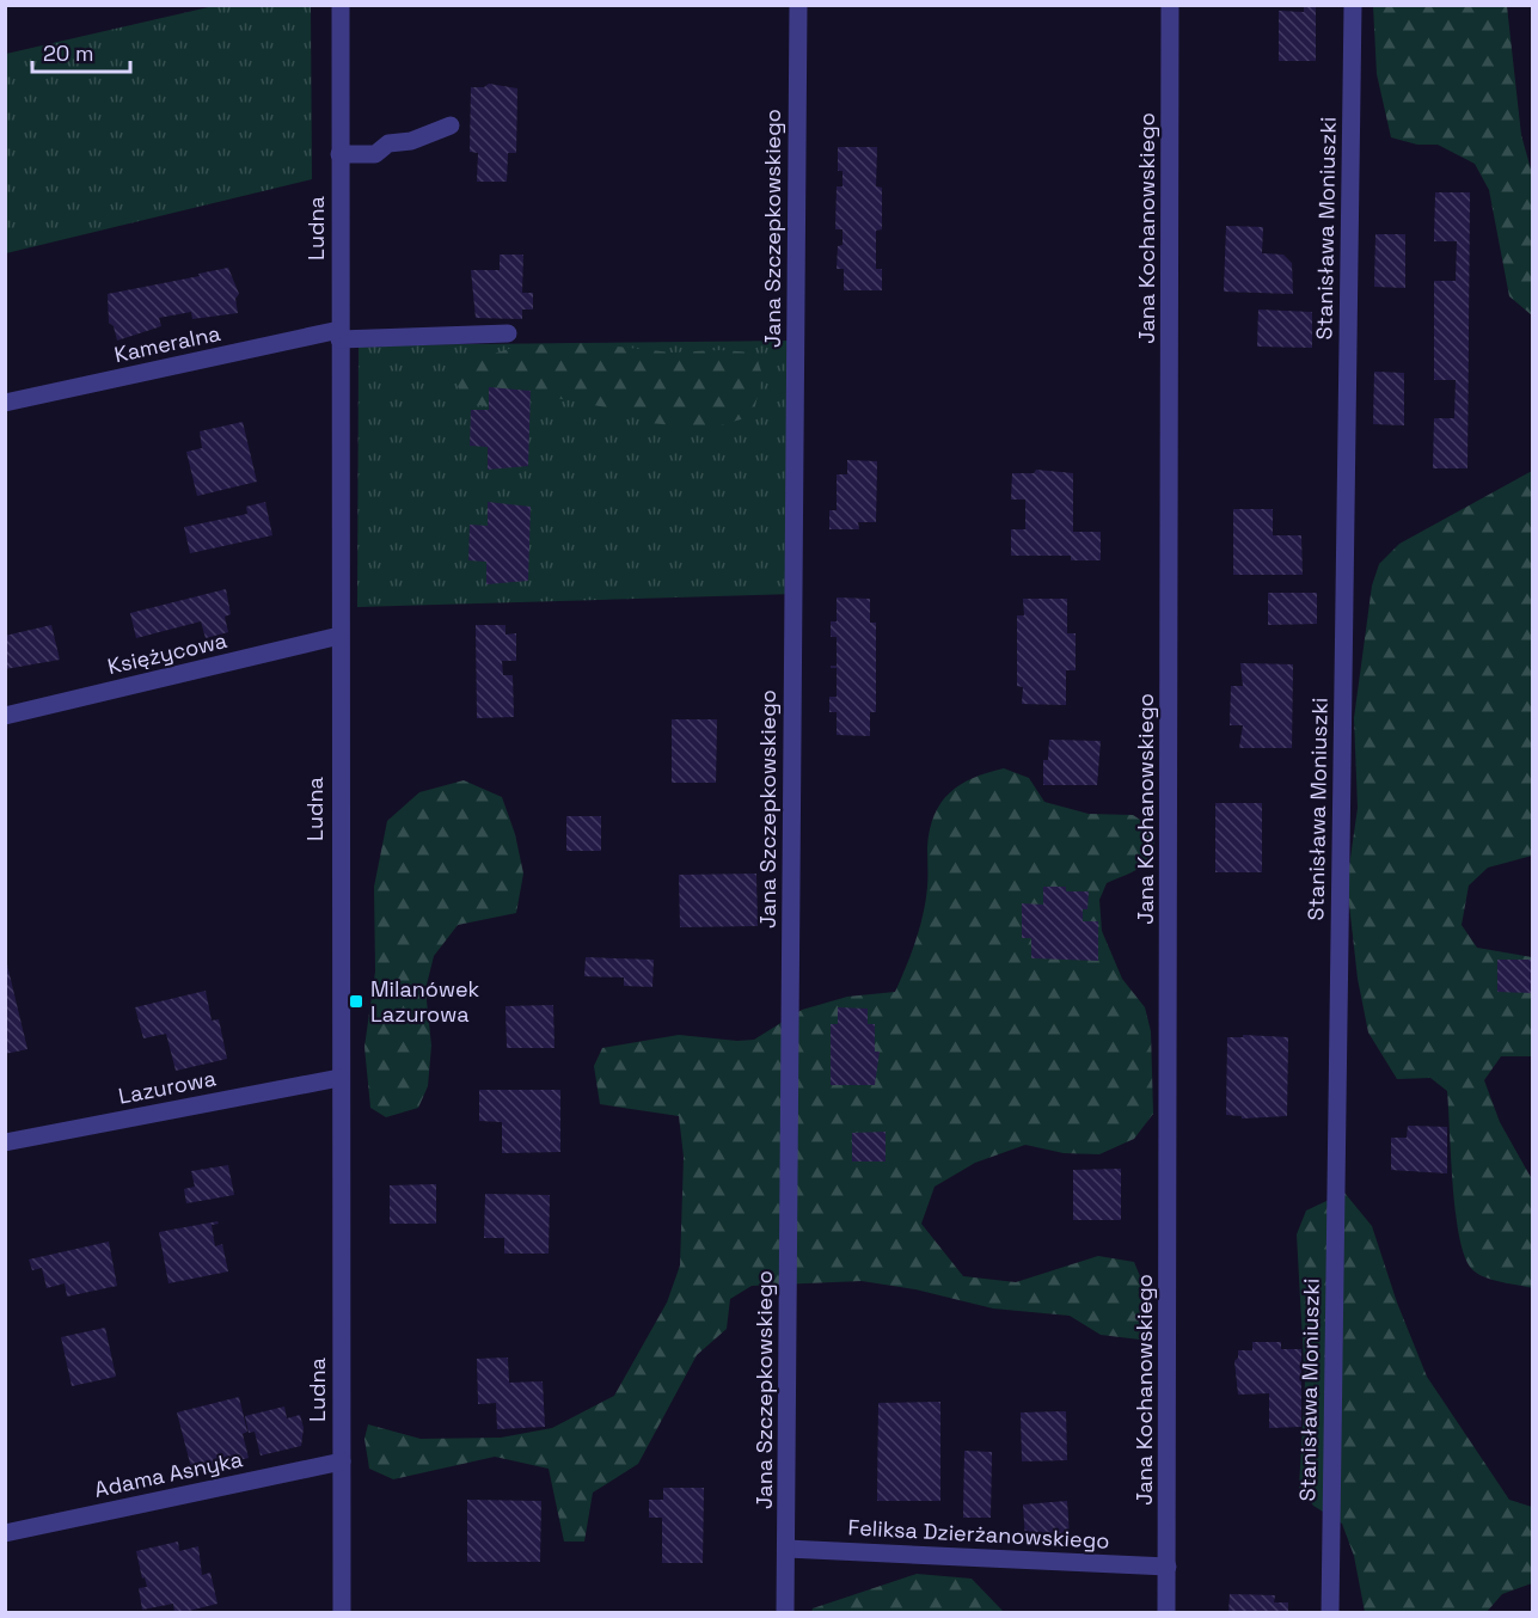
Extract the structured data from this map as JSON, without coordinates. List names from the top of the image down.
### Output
{
  "streets": {
    "street": [
      "Ludna",
      "Jana Szczepkowskiego",
      "Jana Kochanowskiego",
      "Stanisława Moniuszki",
      "Kameralna",
      "Księżycowa",
      "Lazurowa",
      "Adama Asnyka",
      "Feliksa Dzierżanowskiego"
    ]
  },
  "crossings": [
    ["Ludna", "Kameralna"],
    ["Ludna", "Księżycowa"],
    ["Ludna", "Lazurowa"],
    ["Ludna", "Adama Asnyka"],
    ["Jana Szczepkowskiego", "Feliksa Dzierżanowskiego"],
    ["Jana Kochanowskiego", "Feliksa Dzierżanowskiego"]
  ],
  "places": {
    "transit": ["Milanówek Lazurowa"]
  },
  "scale_bar": "20 m"
}
